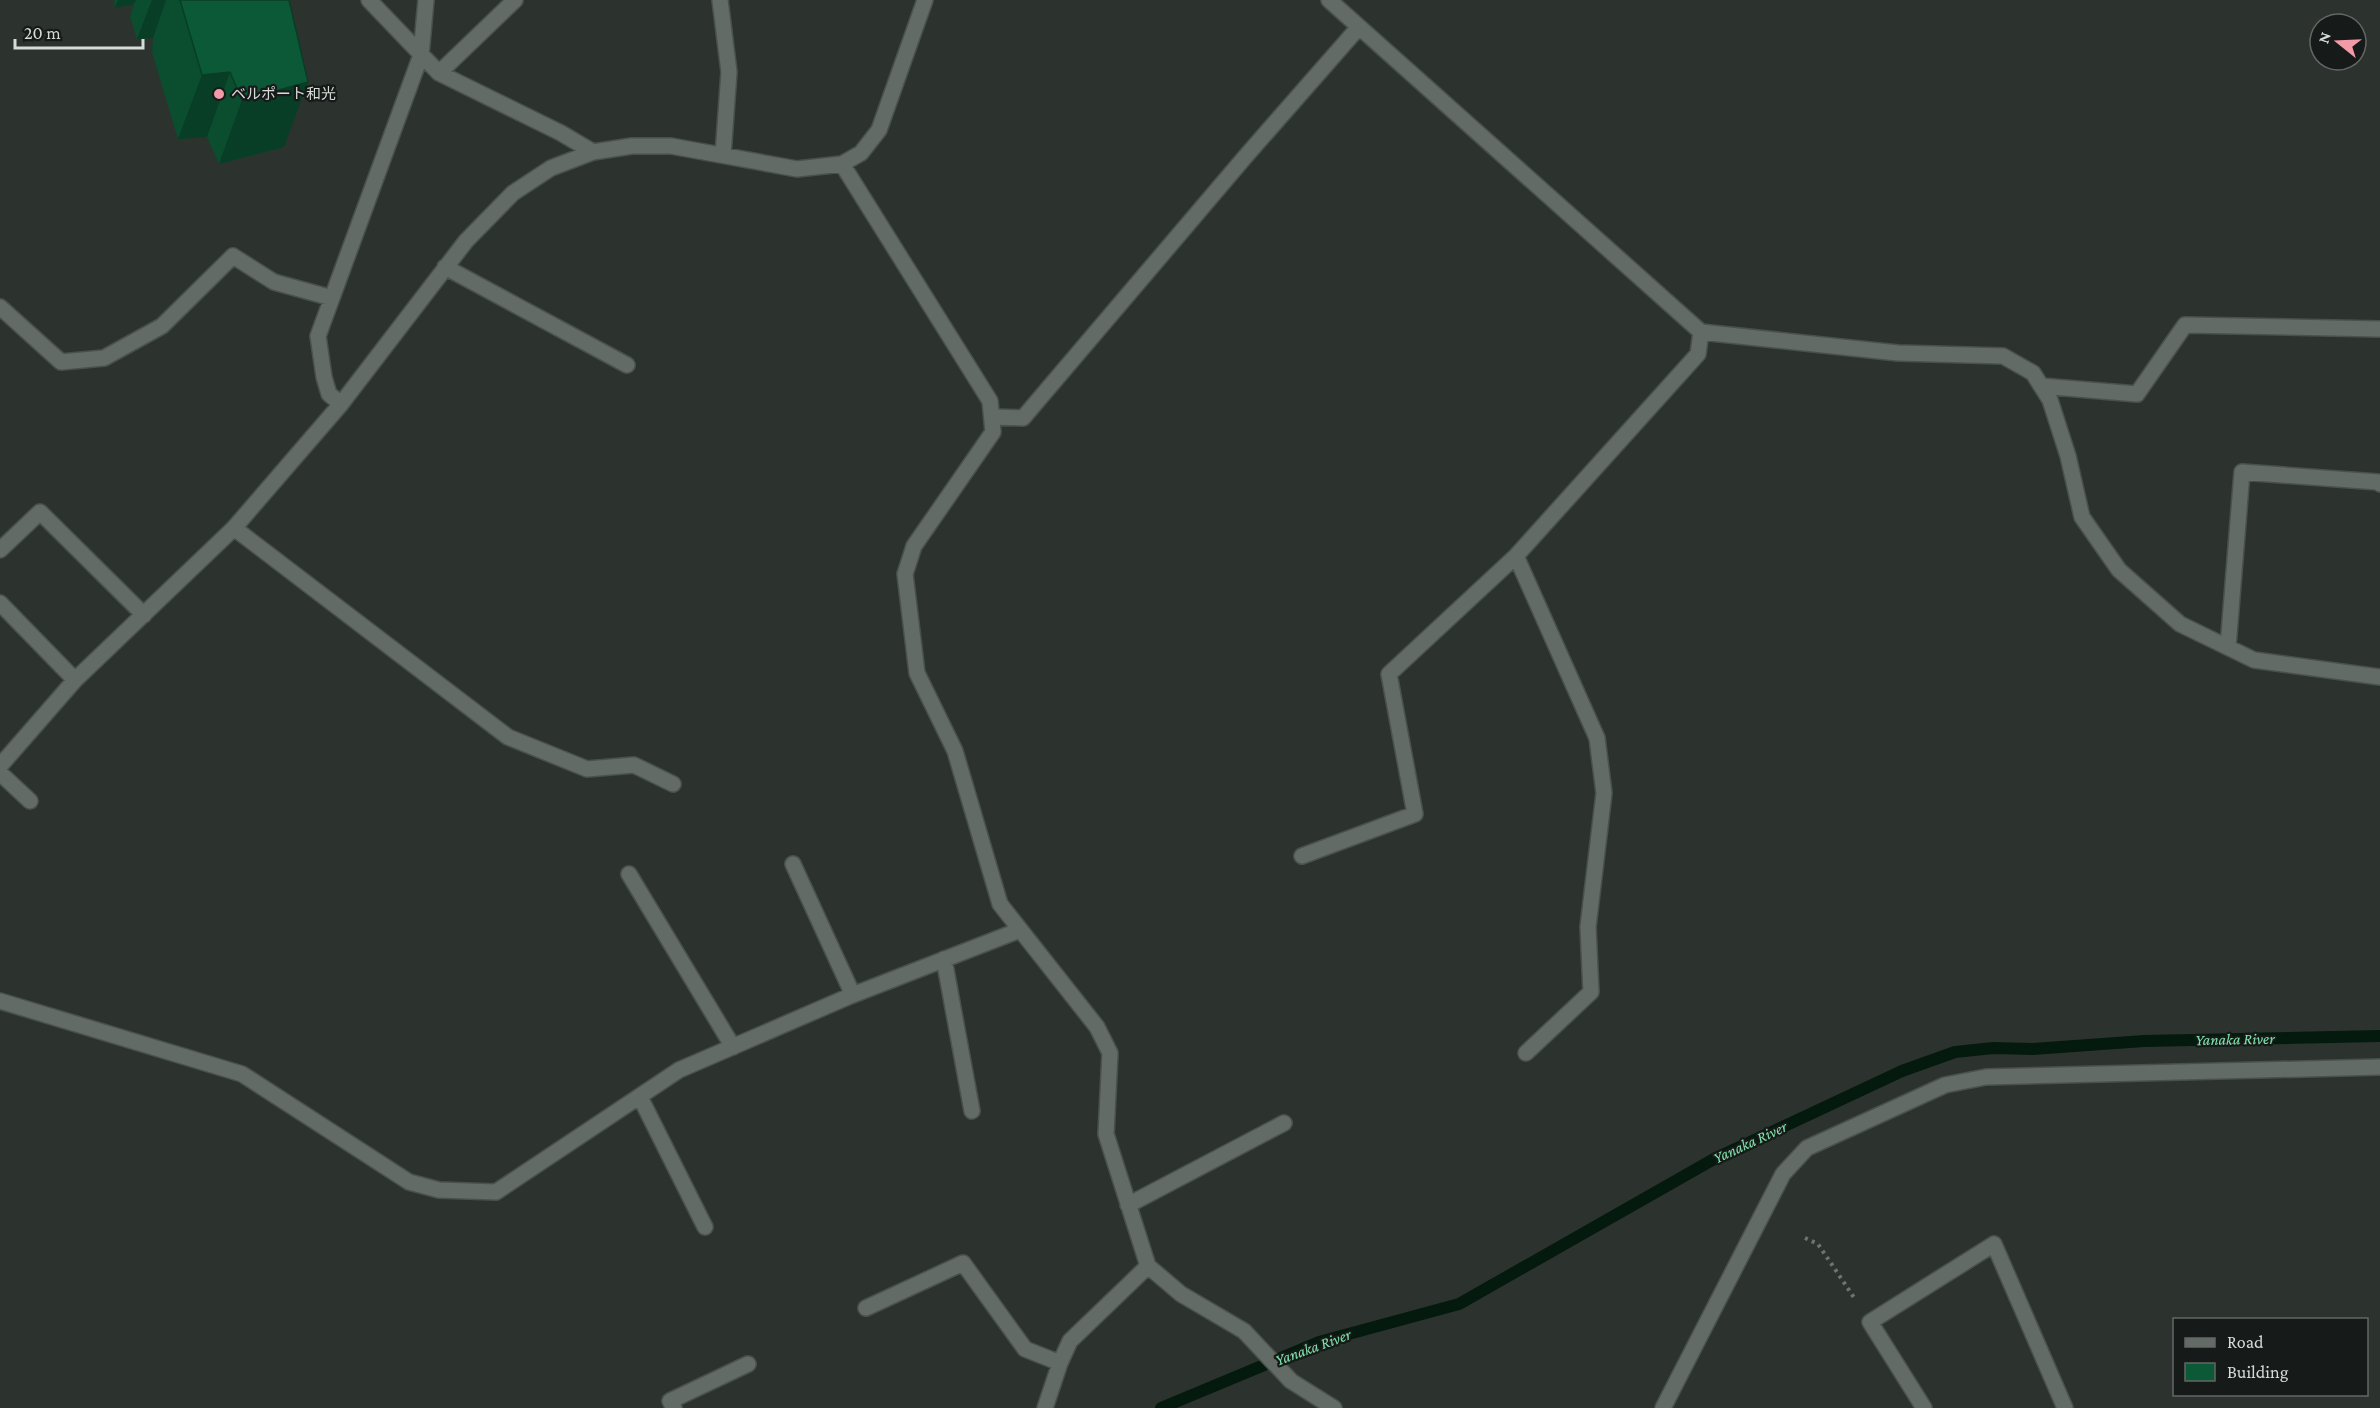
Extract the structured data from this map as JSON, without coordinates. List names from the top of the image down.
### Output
{
  "water": ["Yanaka River"],
  "places": ["ベルポート和光"],
  "legend": ["Road", "Building"],
  "scale_bar": "20 m",
  "north": "left"
}
